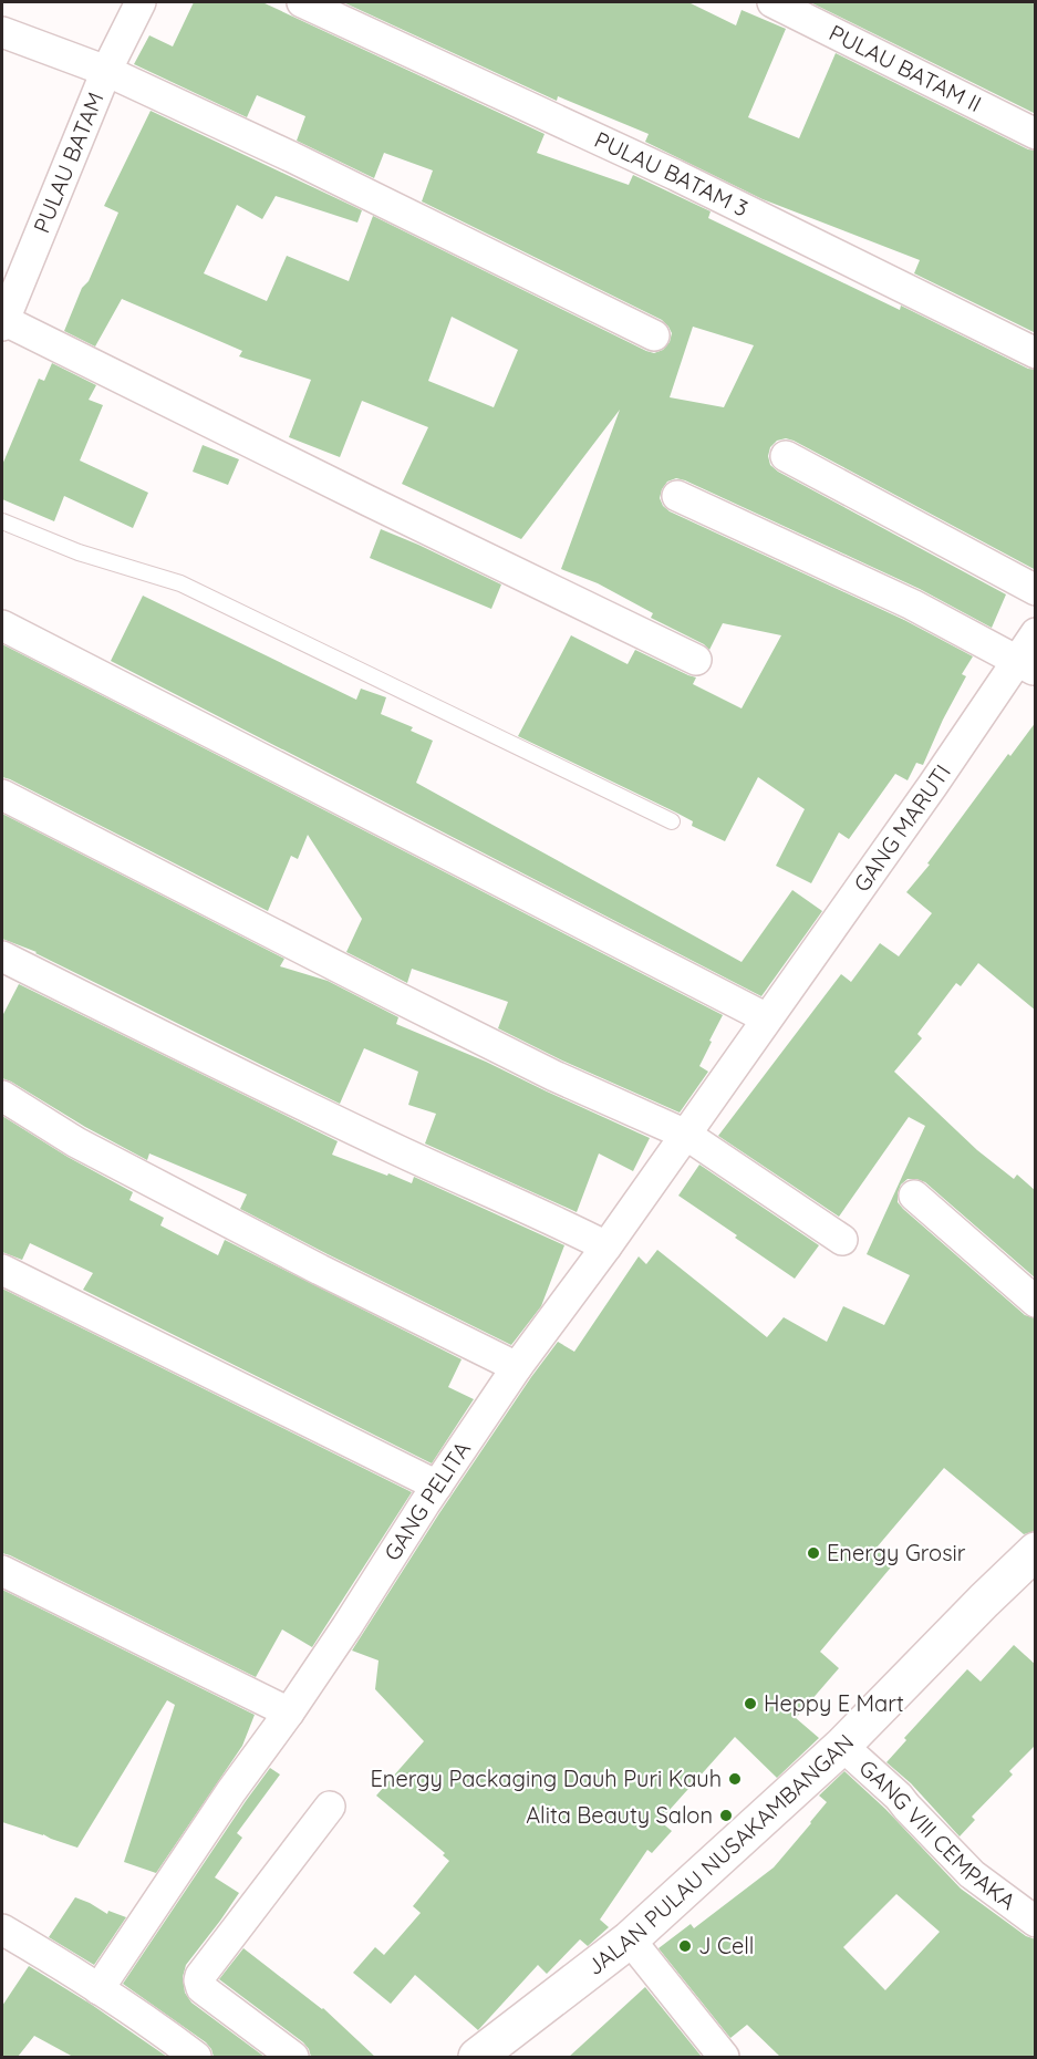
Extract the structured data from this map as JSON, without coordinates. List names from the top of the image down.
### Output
{
  "streets": {
    "street": [
      "PULAU BATAM II",
      "PULAU BATAM",
      "PULAU BATAM 3",
      "GANG MARUTI",
      "GANG PELITA",
      "GANG VIII CEMPAKA",
      "JALAN PULAU NUSAKAMBANGAN"
    ]
  },
  "crossings": [
    ["GANG MARUTI", "GANG PELITA"],
    ["GANG VIII CEMPAKA", "JALAN PULAU NUSAKAMBANGAN"]
  ],
  "places": [
    "Energy Grosir",
    "Heppy E Mart",
    "Energy Packaging Dauh Puri Kauh",
    "Alita Beauty Salon",
    "J Cell"
  ]
}
